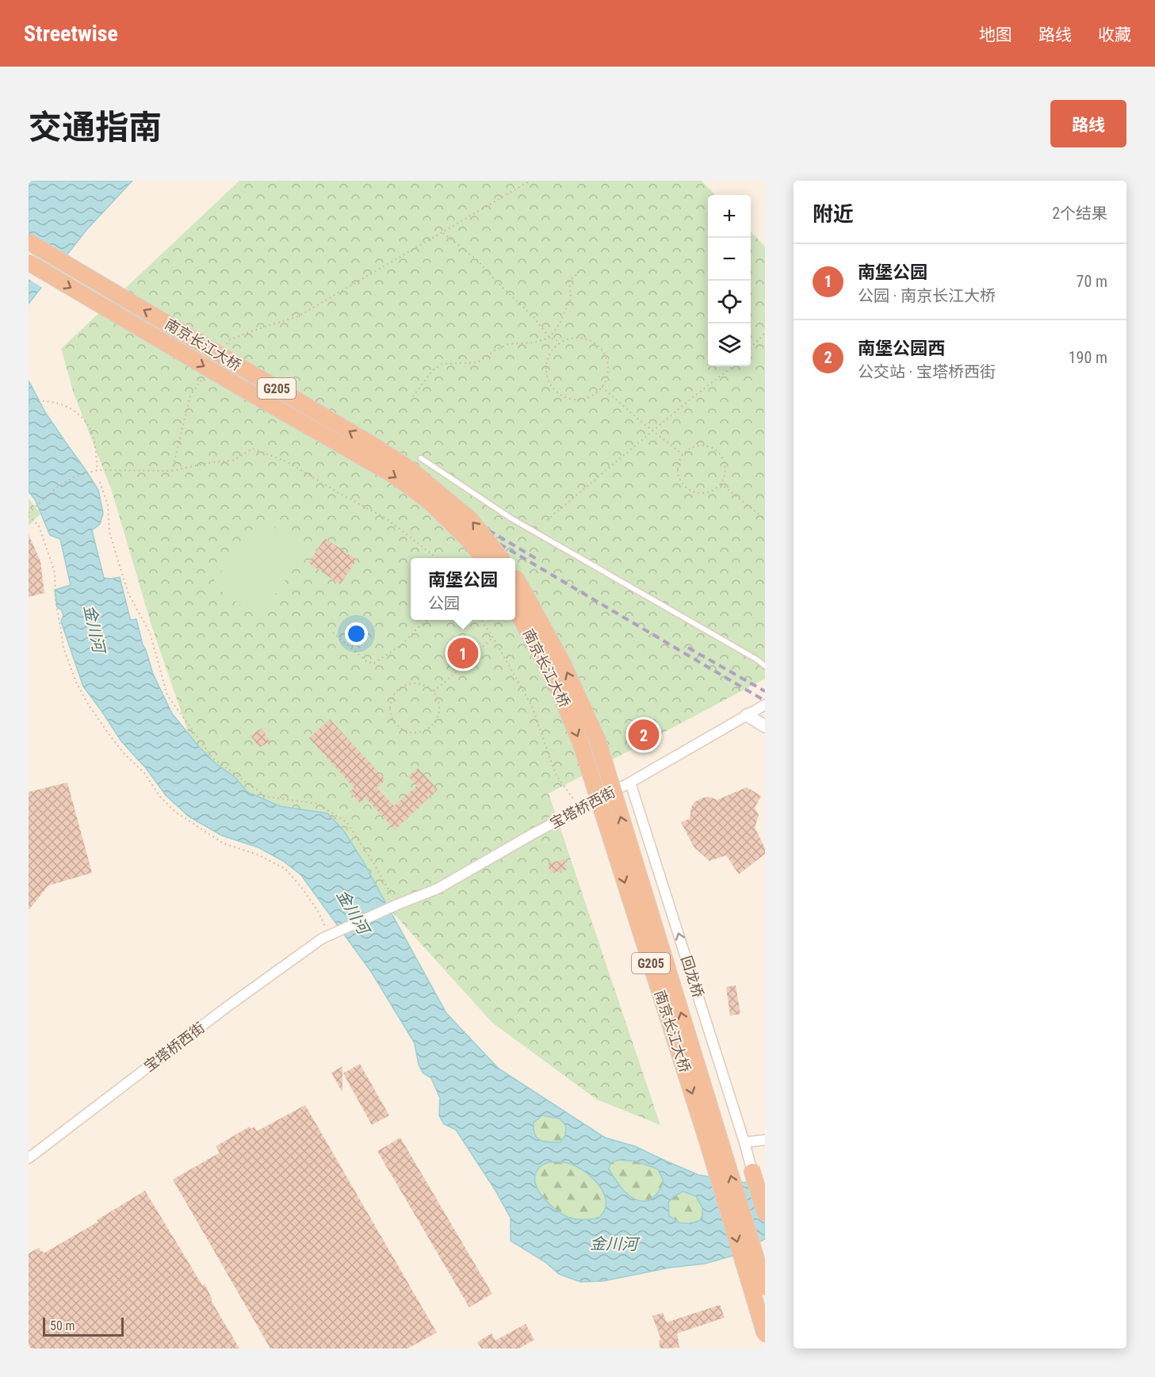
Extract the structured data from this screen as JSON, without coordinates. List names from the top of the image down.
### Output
{
  "streets": {
    "highway": ["南京长江大桥", "G205"],
    "street": ["宝塔桥西街", "回龙桥"]
  },
  "crossings": [
    ["宝塔桥西街", "回龙桥"]
  ],
  "one_way": ["回龙桥"],
  "water": ["金川河"],
  "scale_bar": "50 m",
  "page": {
    "header": "Streetwise",
    "nav": ["地图", "路线", "收藏"],
    "title": "交通指南",
    "buttons": "路线",
    "heading": ["附近", "2个结果"],
    "map_buttons": ["+", "−"],
    "list": [
      {
        "mark": "1",
        "name": "南堡公园",
        "note": "公园 · 南京长江大桥",
        "value": "70 m"
      },
      {
        "mark": "2",
        "name": "南堡公园西",
        "note": "公交站 · 宝塔桥西街",
        "value": "190 m"
      }
    ],
    "popup": ["南堡公园", "公园"],
    "pins": ["1", "2"],
    "scale": "50 m"
  }
}
